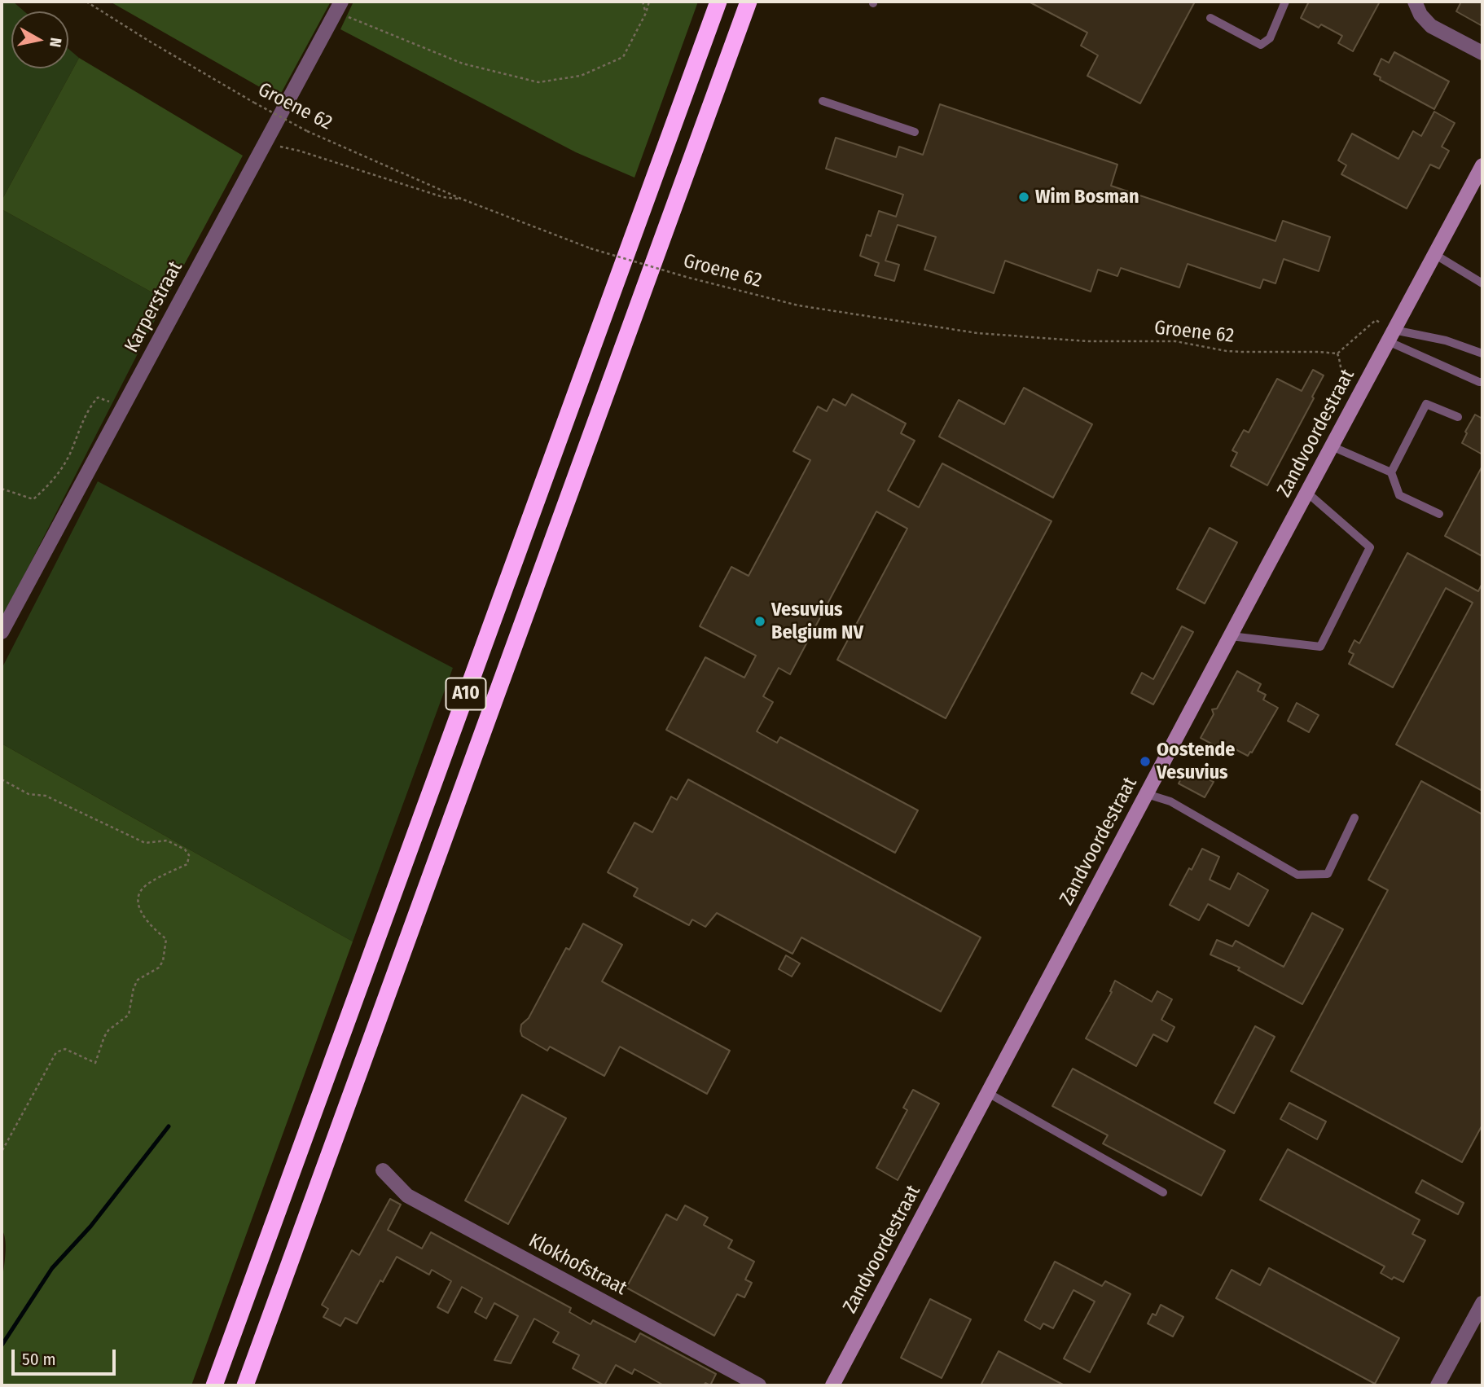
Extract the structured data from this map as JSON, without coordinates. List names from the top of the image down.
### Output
{
  "streets": {
    "highway": ["A10"],
    "main road": ["Zandvoordestraat"],
    "street": ["Karperstraat", "Klokhofstraat"],
    "path": ["Groene 62"]
  },
  "places": ["Wim Bosman", "Vesuvius Belgium NV", "Oostende Vesuvius"],
  "scale_bar": "50 m",
  "north": "right"
}
